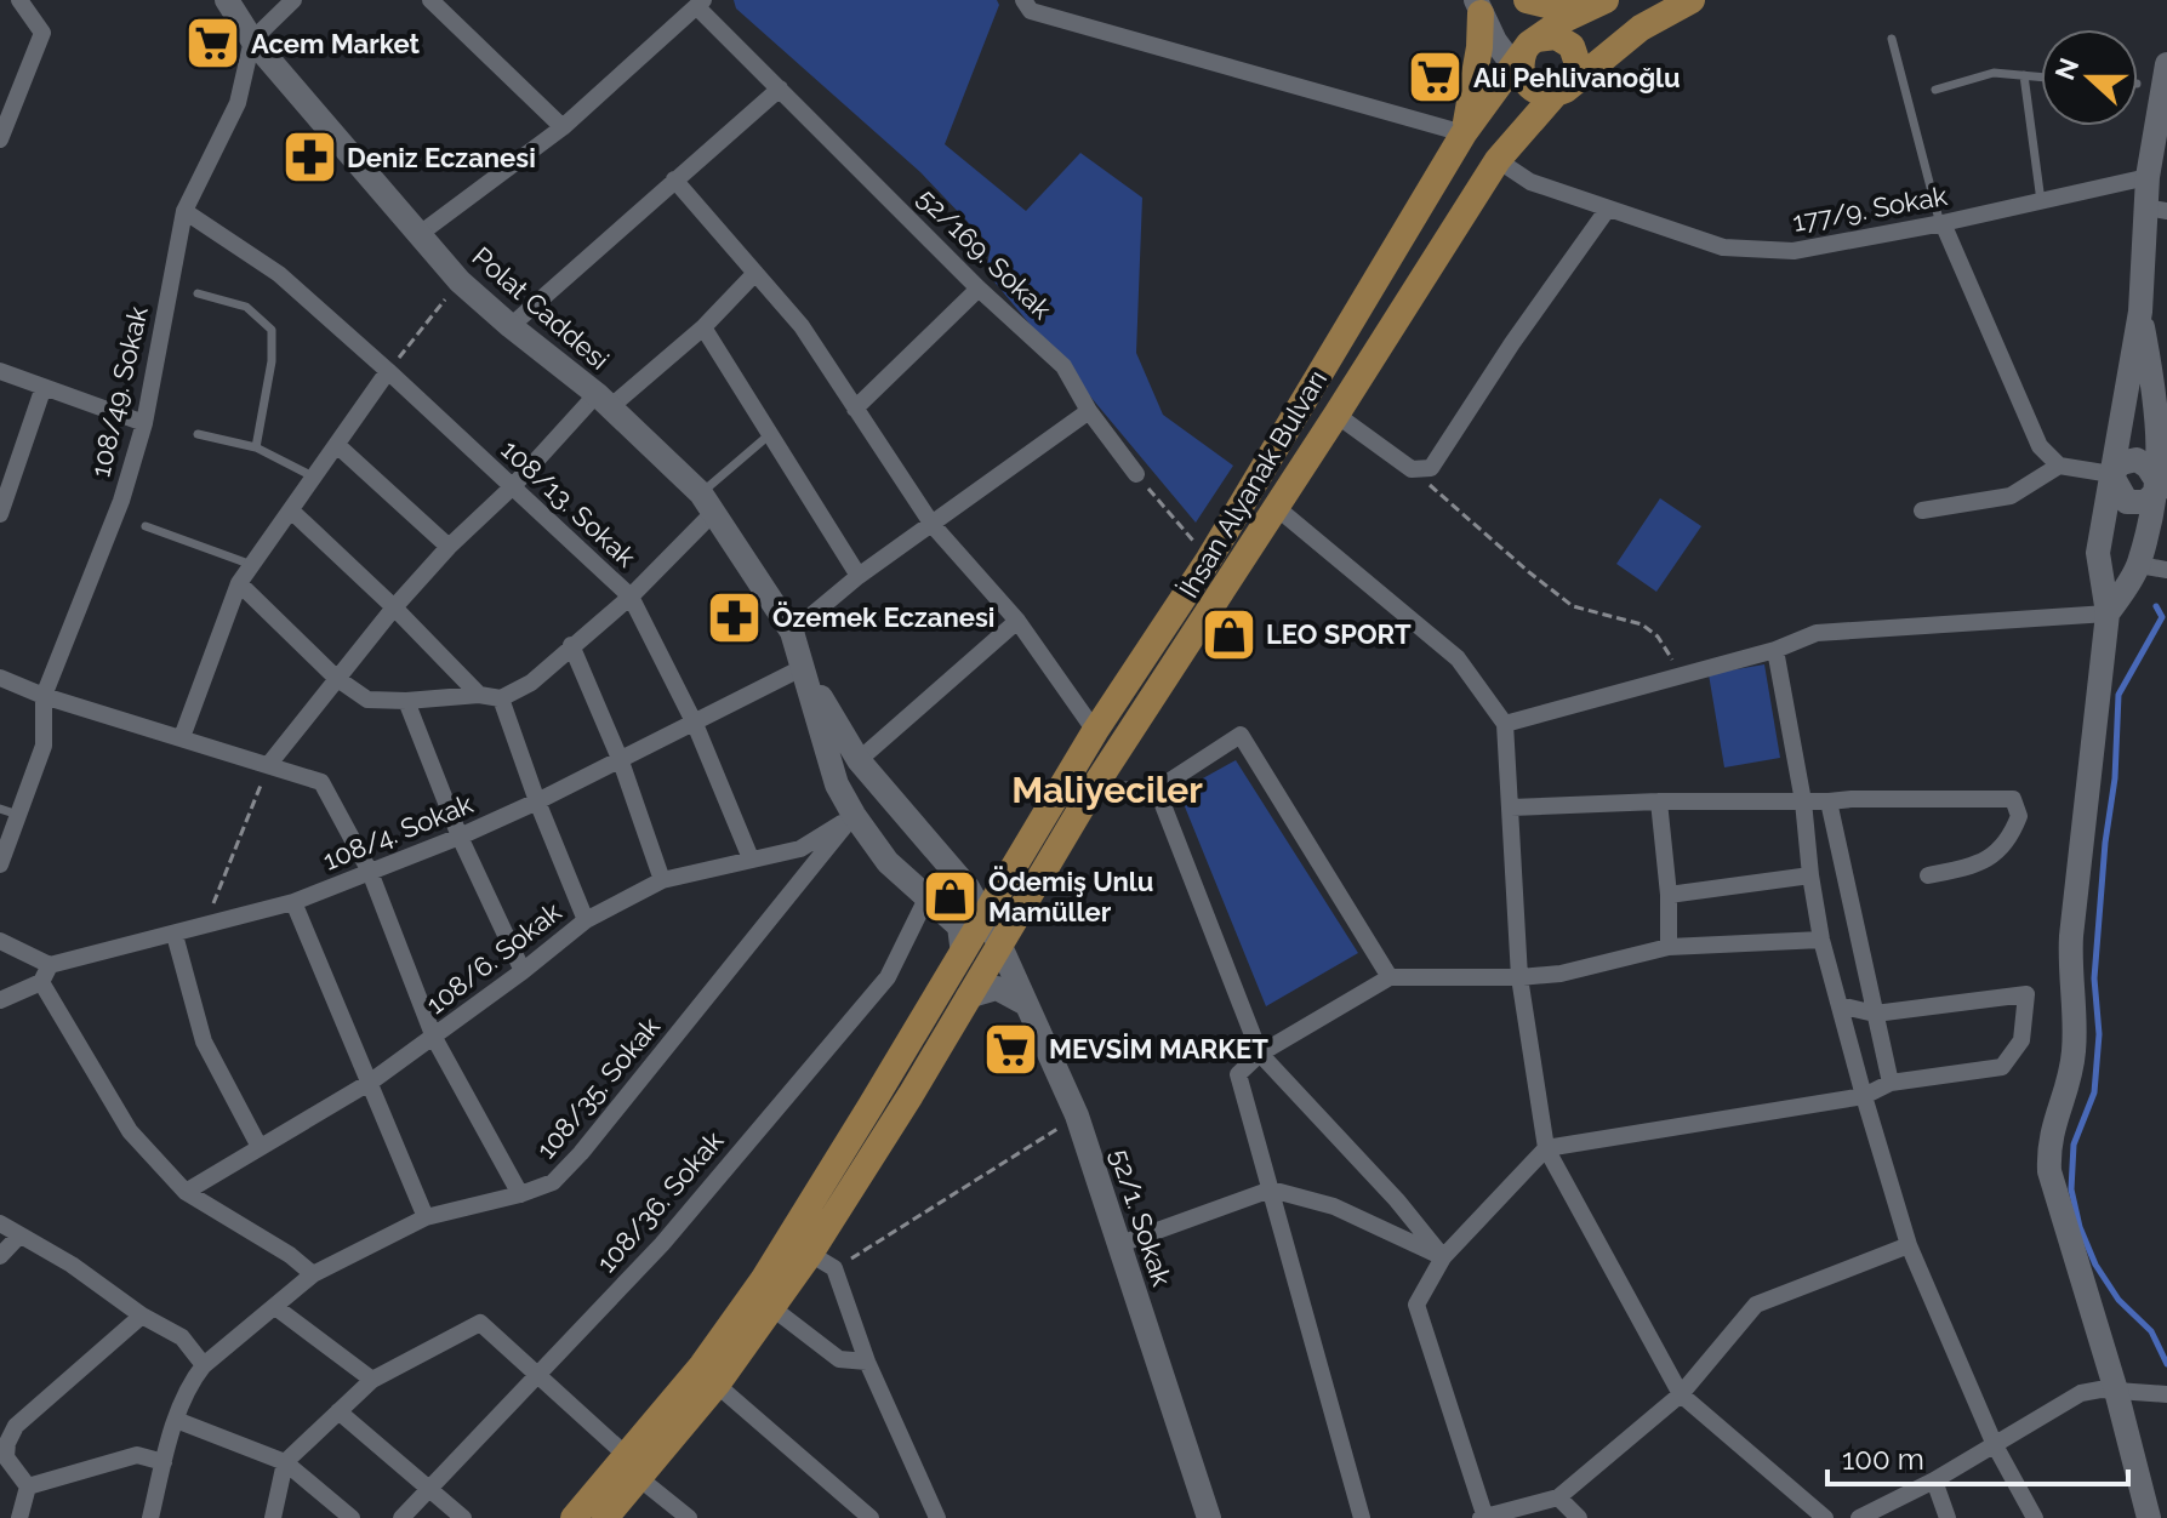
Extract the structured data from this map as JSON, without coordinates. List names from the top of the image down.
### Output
{
  "streets": {
    "main road": ["Polat Caddesi", "İhsan Alyanak Bulvarı", "52/1. Sokak"],
    "street": [
      "177/9. Sokak",
      "52/169. Sokak",
      "108/49. Sokak",
      "108/13. Sokak",
      "108/4. Sokak",
      "108/6. Sokak",
      "108/35. Sokak",
      "108/36. Sokak"
    ]
  },
  "crossings": [
    ["177/9. Sokak", "İhsan Alyanak Bulvarı"],
    ["52/169. Sokak", "Polat Caddesi"],
    ["Polat Caddesi", "108/49. Sokak"],
    ["Polat Caddesi", "İhsan Alyanak Bulvarı"],
    ["Polat Caddesi", "108/4. Sokak"],
    ["Polat Caddesi", "108/6. Sokak"],
    ["Polat Caddesi", "108/35. Sokak"],
    ["Polat Caddesi", "108/36. Sokak"],
    ["Polat Caddesi", "52/1. Sokak"],
    ["108/49. Sokak", "108/13. Sokak"],
    ["İhsan Alyanak Bulvarı", "52/1. Sokak"],
    ["108/13. Sokak", "108/4. Sokak"],
    ["108/13. Sokak", "108/6. Sokak"],
    ["108/6. Sokak", "108/35. Sokak"]
  ],
  "districts": ["Maliyeciler"],
  "places": {
    "supermarket": ["Acem Market", "Ali Pehlivanoğlu", "MEVSİM MARKET"],
    "pharmacy": ["Deniz Eczanesi", "Özemek Eczanesi"],
    "shop": ["LEO SPORT", "Ödemiş Unlu Mamüller"]
  },
  "scale_bar": "100 m",
  "north": "left"
}
